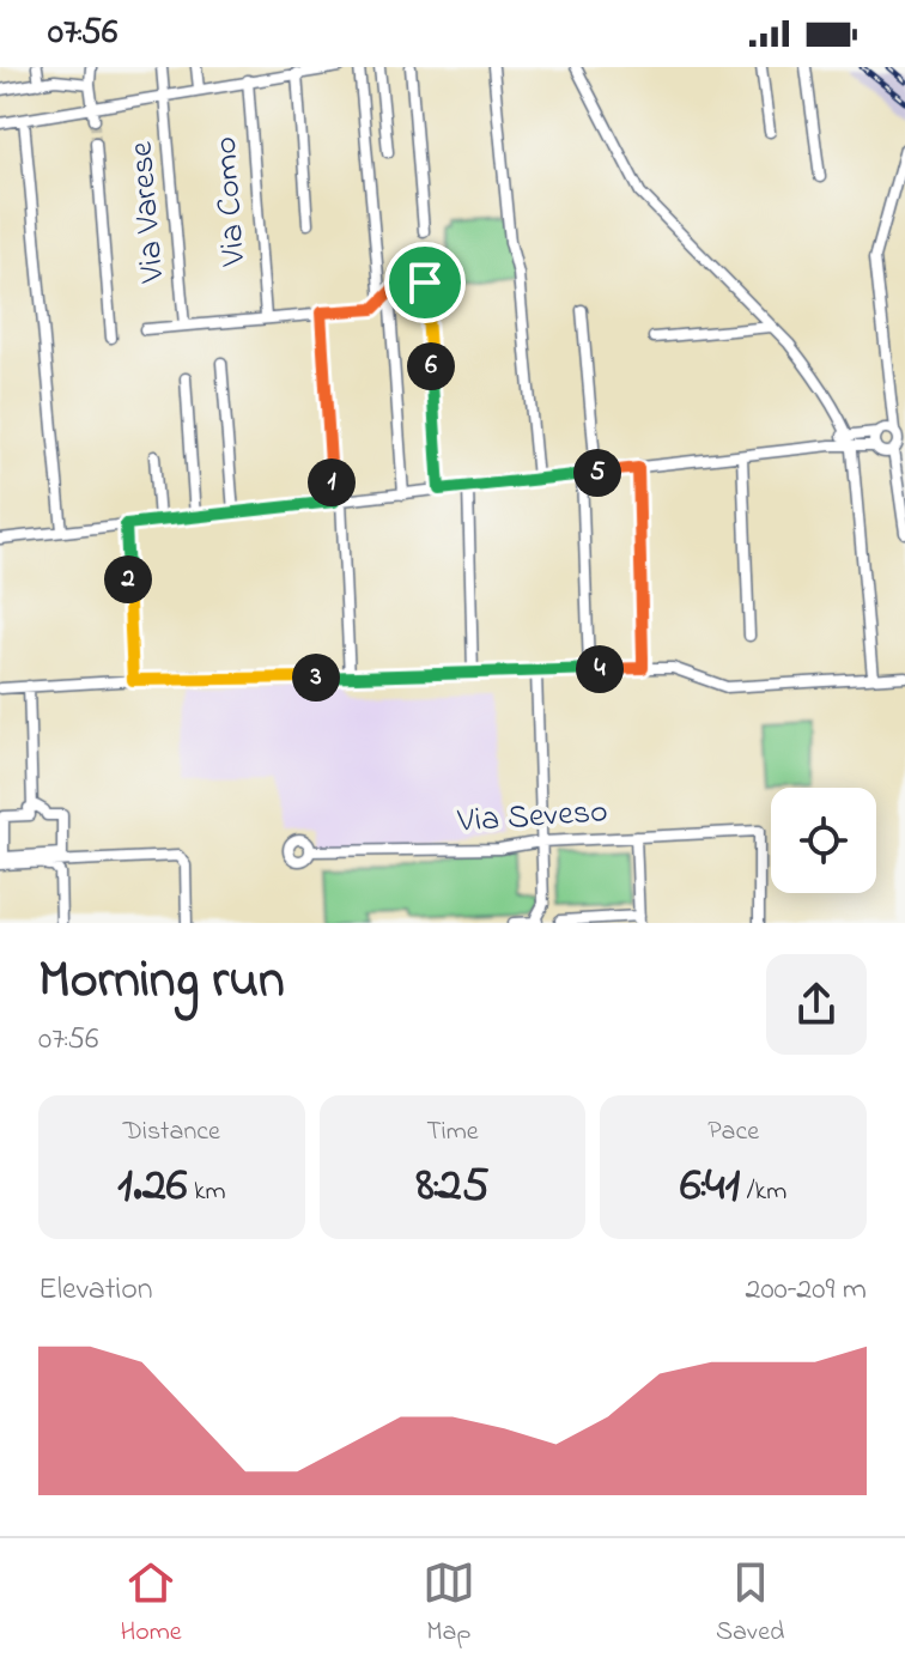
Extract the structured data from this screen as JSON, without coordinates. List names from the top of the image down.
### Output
{
  "streets": {
    "street": ["Via Como", "Via Varese", "Via Seveso"]
  },
  "page": {
    "status": "07:56",
    "pins": [
      "6",
      "5",
      "1",
      "2",
      "4",
      "3"
    ],
    "heading": ["Morning run", "07:56"],
    "stats": [
      ["Distance", "1.26 km"],
      ["Time", "8:25"],
      ["Pace", "6:41 /km"]
    ],
    "chart": ["Elevation", "200–209 m"],
    "tabs": ["Home", "Map", "Saved"]
  }
}
